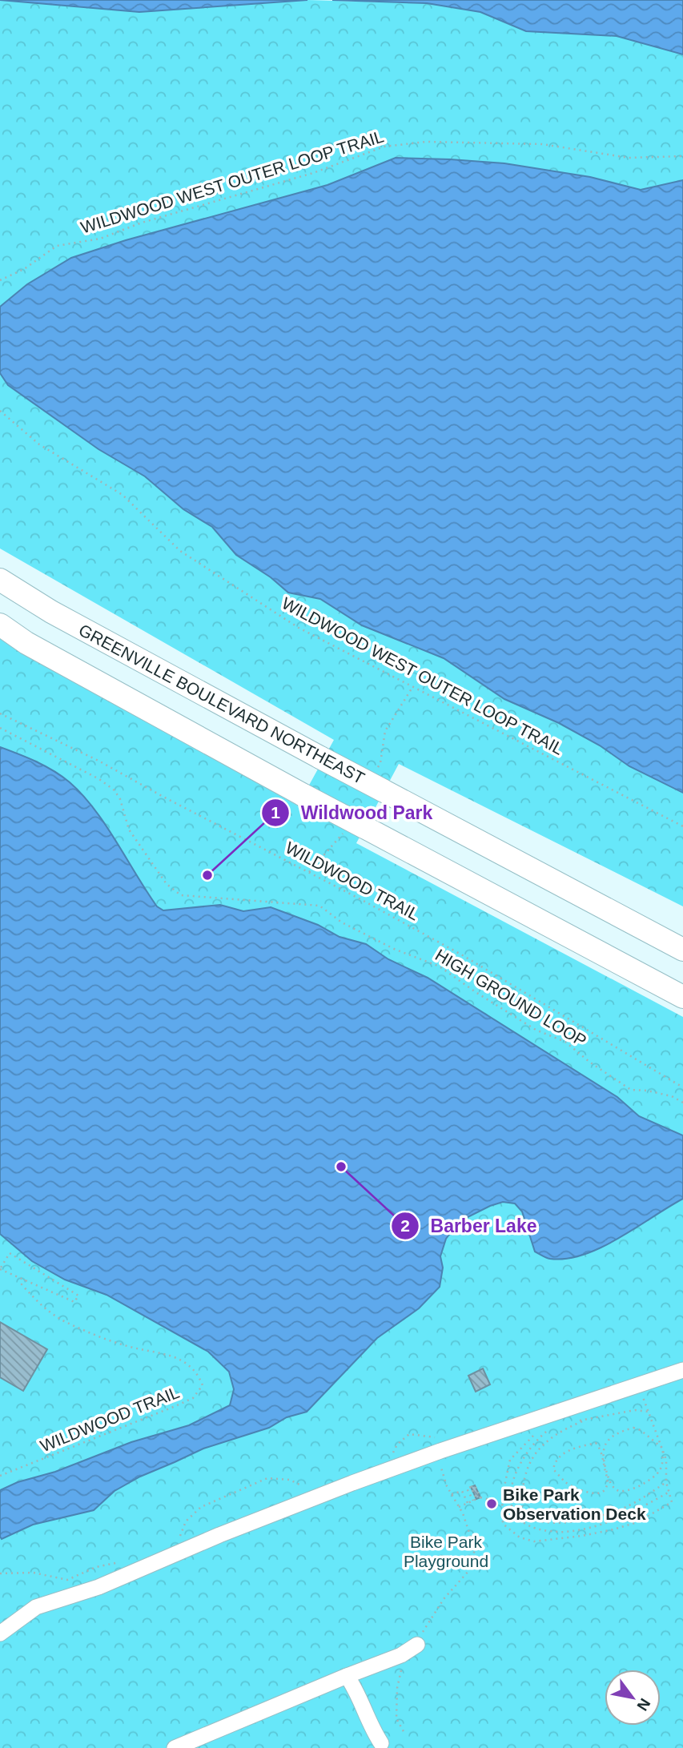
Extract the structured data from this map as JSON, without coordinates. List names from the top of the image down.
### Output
{
  "streets": {
    "highway": ["GREENVILLE BOULEVARD NORTHEAST"],
    "path": ["WILDWOOD WEST OUTER LOOP TRAIL", "WILDWOOD TRAIL", "HIGH GROUND LOOP"]
  },
  "parks": ["Bike Park Playground"],
  "places": ["Wildwood Park", "Barber Lake", "Bike Park Observation Deck"],
  "north": "bottom right"
}
